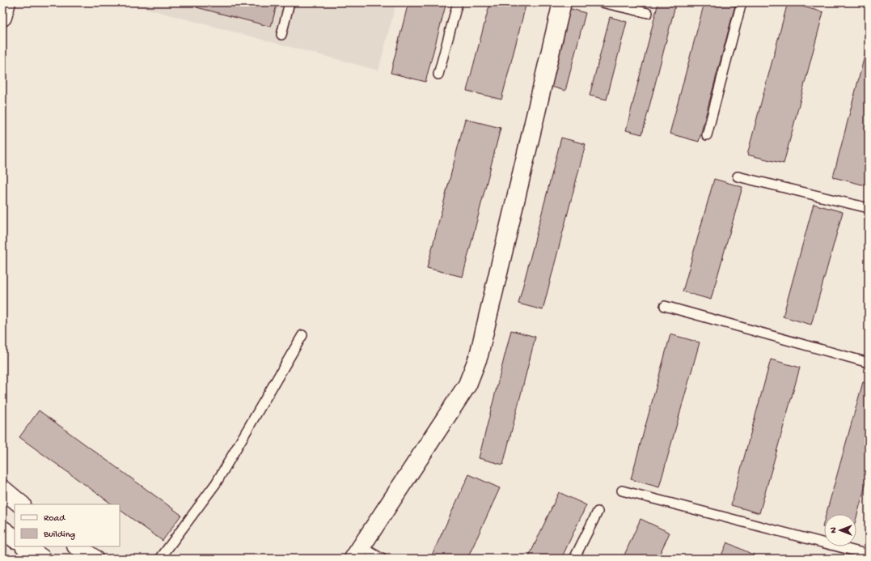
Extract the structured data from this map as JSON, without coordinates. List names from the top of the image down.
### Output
{
  "legend": ["Road", "Building"],
  "north": "left"
}
